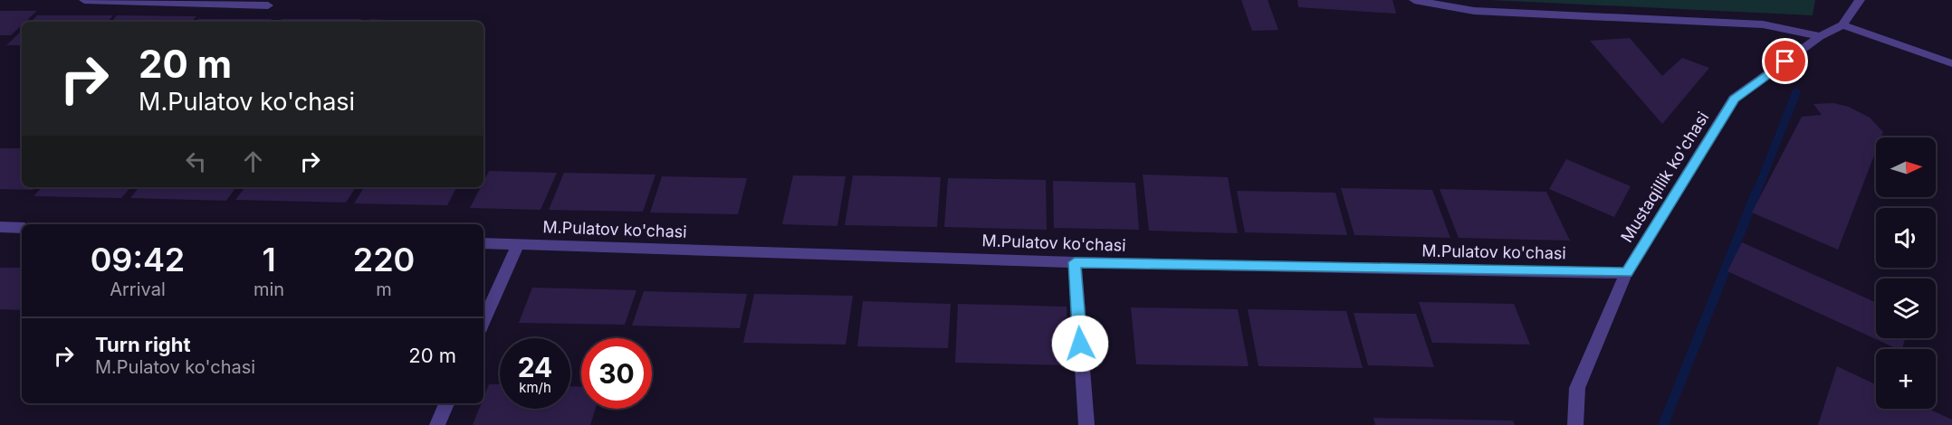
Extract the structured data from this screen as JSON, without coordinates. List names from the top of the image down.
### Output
{
  "streets": {
    "street": ["Mustaqillik ko'chasi", "M.Pulatov ko'chasi"]
  },
  "crossings": [
    ["Mustaqillik ko'chasi", "M.Pulatov ko'chasi"]
  ],
  "north": "right",
  "page": {
    "turn": ["20 m", "M.Pulatov ko'chasi"],
    "map_buttons": "+",
    "eta": [
      "09:42",
      "Arrival",
      "1",
      "min",
      "220",
      "m"
    ],
    "list": [
      {
        "name": "Turn right",
        "note": "M.Pulatov ko'chasi",
        "value": "20 m"
      }
    ],
    "speed": "24 km/h",
    "limit": "30"
  }
}
